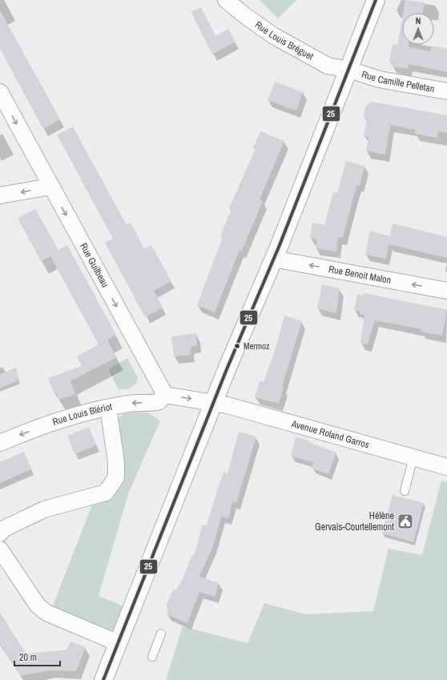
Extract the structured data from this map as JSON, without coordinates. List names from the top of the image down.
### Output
{
  "streets": {
    "street": [
      "Rue Louis Bréguet",
      "Rue Camille Pelletan",
      "Rue Guilbeau",
      "Rue Benoit Malon",
      "Rue Louis Blériot",
      "Avenue Roland Garros"
    ]
  },
  "crossings": [
    ["Rue Louis Bréguet", "Rue Camille Pelletan"],
    ["Rue Guilbeau", "Rue Louis Blériot"]
  ],
  "one_way": ["Rue Guilbeau", "Rue Benoit Malon", "Rue Louis Blériot"],
  "places": {
    "other": ["Mermoz"],
    "public building": ["Hélène Gervais-Courtellemont"]
  },
  "lines": ["transit line 25"],
  "scale_bar": "20 m",
  "north": "top"
}
